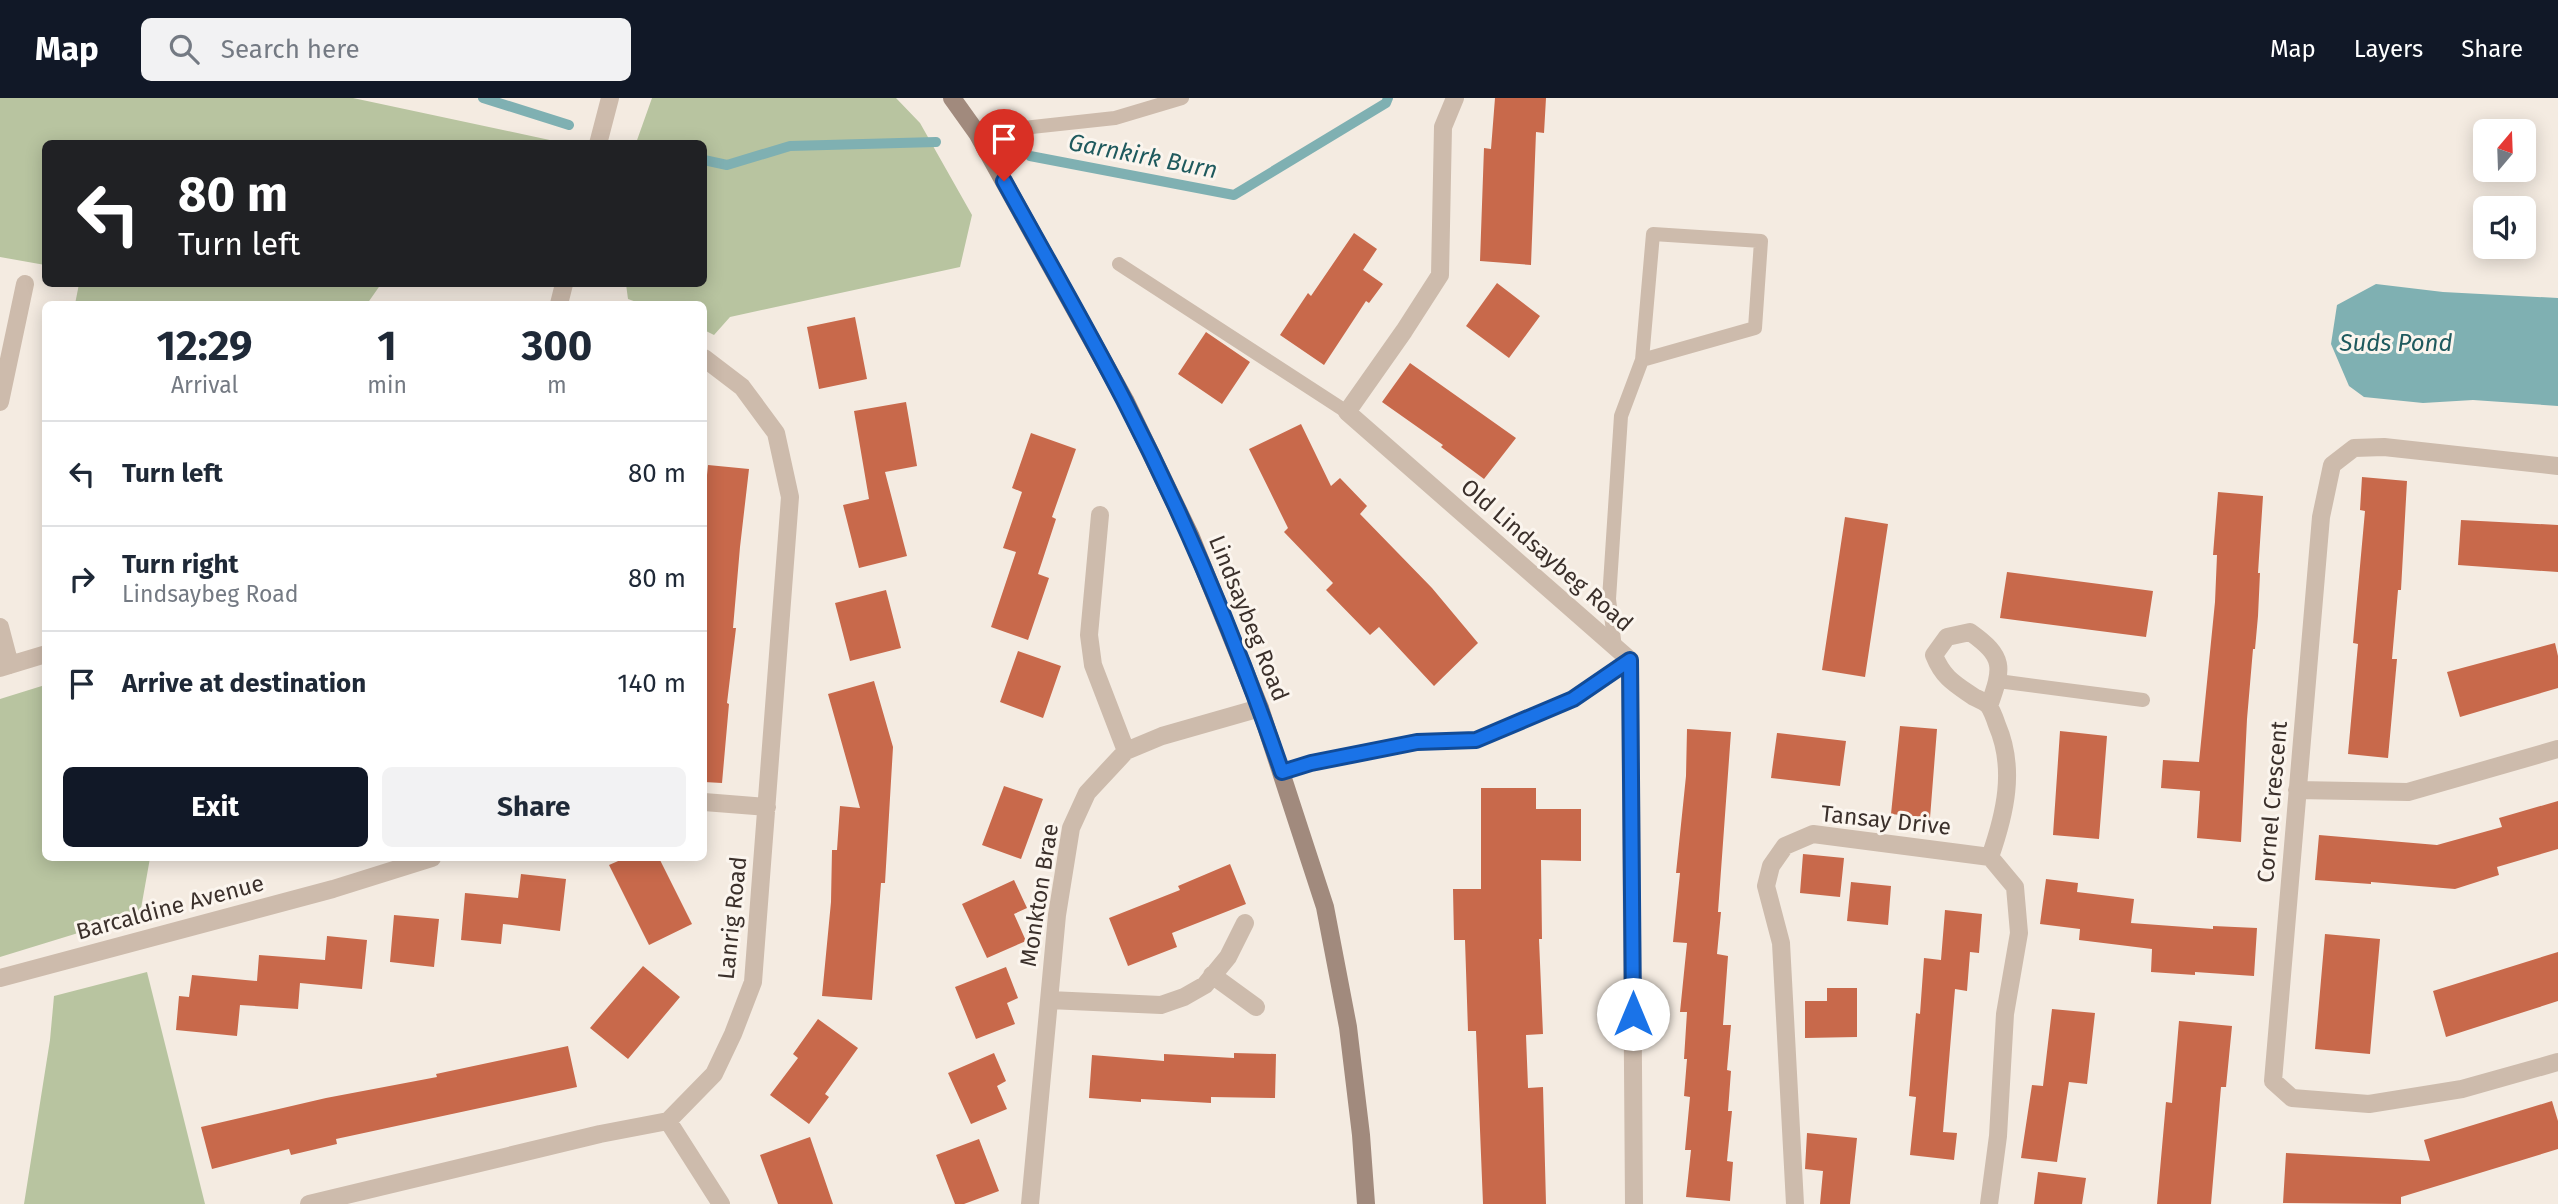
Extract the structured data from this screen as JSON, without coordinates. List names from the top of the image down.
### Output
{
  "streets": {
    "main road": ["Lindsaybeg Road"],
    "street": [
      "Old Lindsaybeg Road",
      "Cornel Crescent",
      "Tansay Drive",
      "Monkton Brae",
      "Barcaldine Avenue",
      "Lanrig Road"
    ]
  },
  "crossings": [
    ["Lindsaybeg Road", "Monkton Brae"]
  ],
  "water": ["Garnkirk Burn", "Suds Pond"],
  "north": "top",
  "page": {
    "header": "Map",
    "search": "Search here",
    "nav": ["Map", "Layers", "Share"],
    "turn": ["80 m", "Turn left"],
    "eta": [
      "12:29",
      "Arrival",
      "1",
      "min",
      "300",
      "m"
    ],
    "list": [
      {
        "name": "Turn left",
        "value": "80 m"
      },
      {
        "name": "Turn right",
        "note": "Lindsaybeg Road",
        "value": "80 m"
      },
      {
        "name": "Arrive at destination",
        "value": "140 m"
      }
    ],
    "buttons": ["Exit", "Share"]
  }
}
